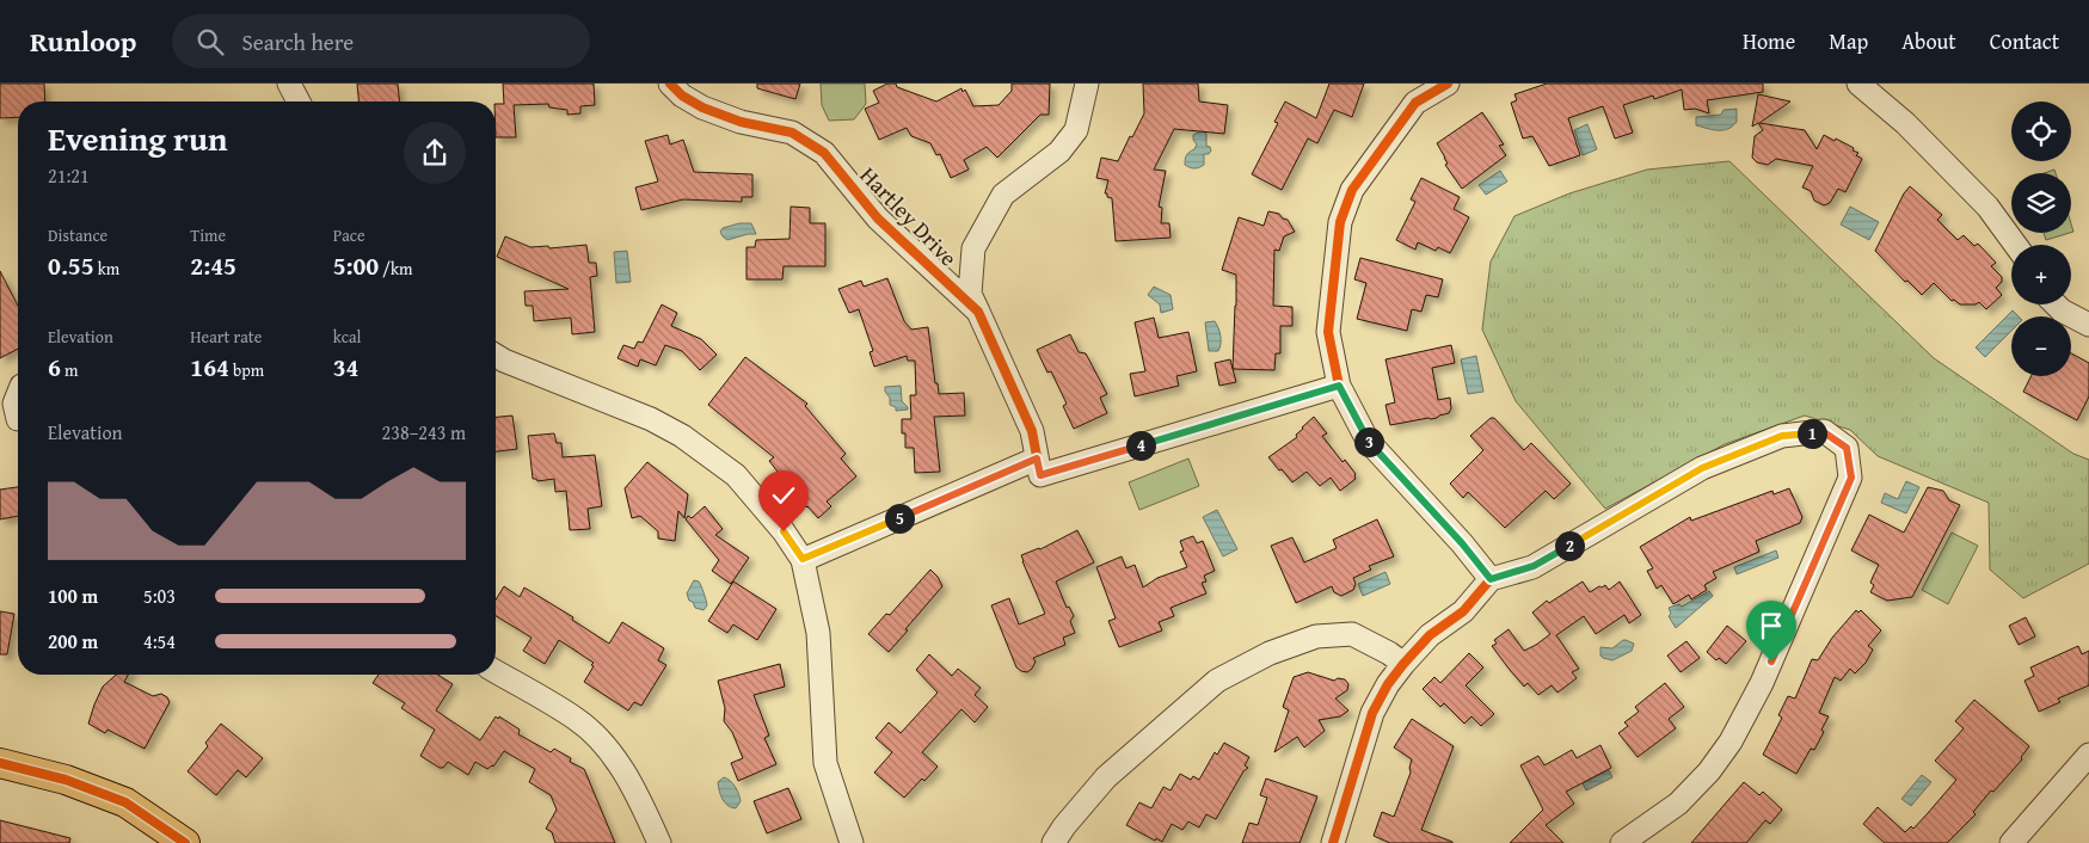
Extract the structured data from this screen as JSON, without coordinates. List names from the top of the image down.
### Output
{
  "streets": {
    "street": ["Hartley Drive"]
  },
  "page": {
    "header": "Runloop",
    "search": "Search here",
    "nav": [
      "Home",
      "Map",
      "About",
      "Contact"
    ],
    "map_buttons": ["+", "−"],
    "heading": ["Evening run", "21:21"],
    "stats": [
      ["Distance", "0.55 km"],
      ["Time", "2:45"],
      ["Pace", "5:00 /km"],
      ["Elevation", "6 m"],
      ["Heart rate", "164 bpm"],
      ["kcal", "34"]
    ],
    "chart": ["Elevation", "238–243 m"],
    "pins": [
      "1",
      "3",
      "4",
      "5",
      "2"
    ],
    "list": [
      {
        "name": "100 m",
        "note": "5:03"
      },
      {
        "name": "200 m",
        "note": "4:54"
      }
    ]
  }
}
